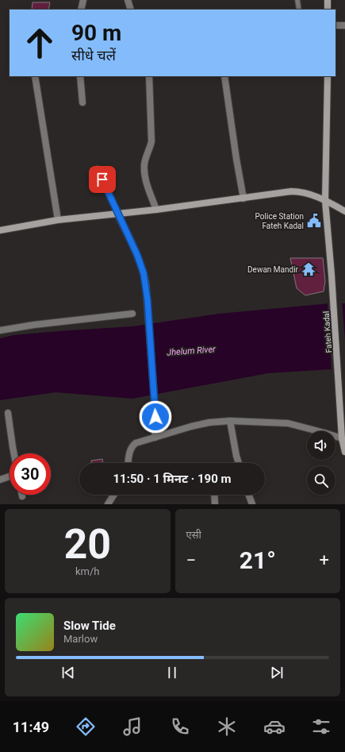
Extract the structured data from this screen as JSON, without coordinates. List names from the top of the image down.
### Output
{
  "streets": {
    "street": ["Fateh Kadal"]
  },
  "water": ["Jhelum River"],
  "places": {
    "public building": ["Police Station Fateh Kadal"],
    "temple": ["Dewan Mandir"]
  },
  "page": {
    "turn": ["90 m", "सीधे चलें"],
    "limit": "30",
    "trip": "11:50 · 1 मिनट · 190 m",
    "tile": [
      ["20", "km/h"],
      "एसी"
    ],
    "heat": ["−", "21°", "+"],
    "song": ["Slow Tide", "Marlow"],
    "tabs": "11:49"
  }
}
